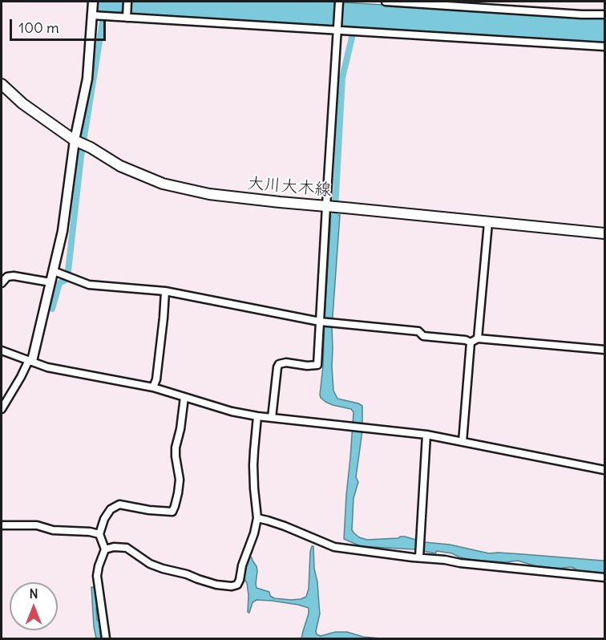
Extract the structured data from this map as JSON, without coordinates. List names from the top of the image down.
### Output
{
  "streets": {
    "main road": ["大川大木線"]
  },
  "scale_bar": "100 m",
  "north": "top"
}
